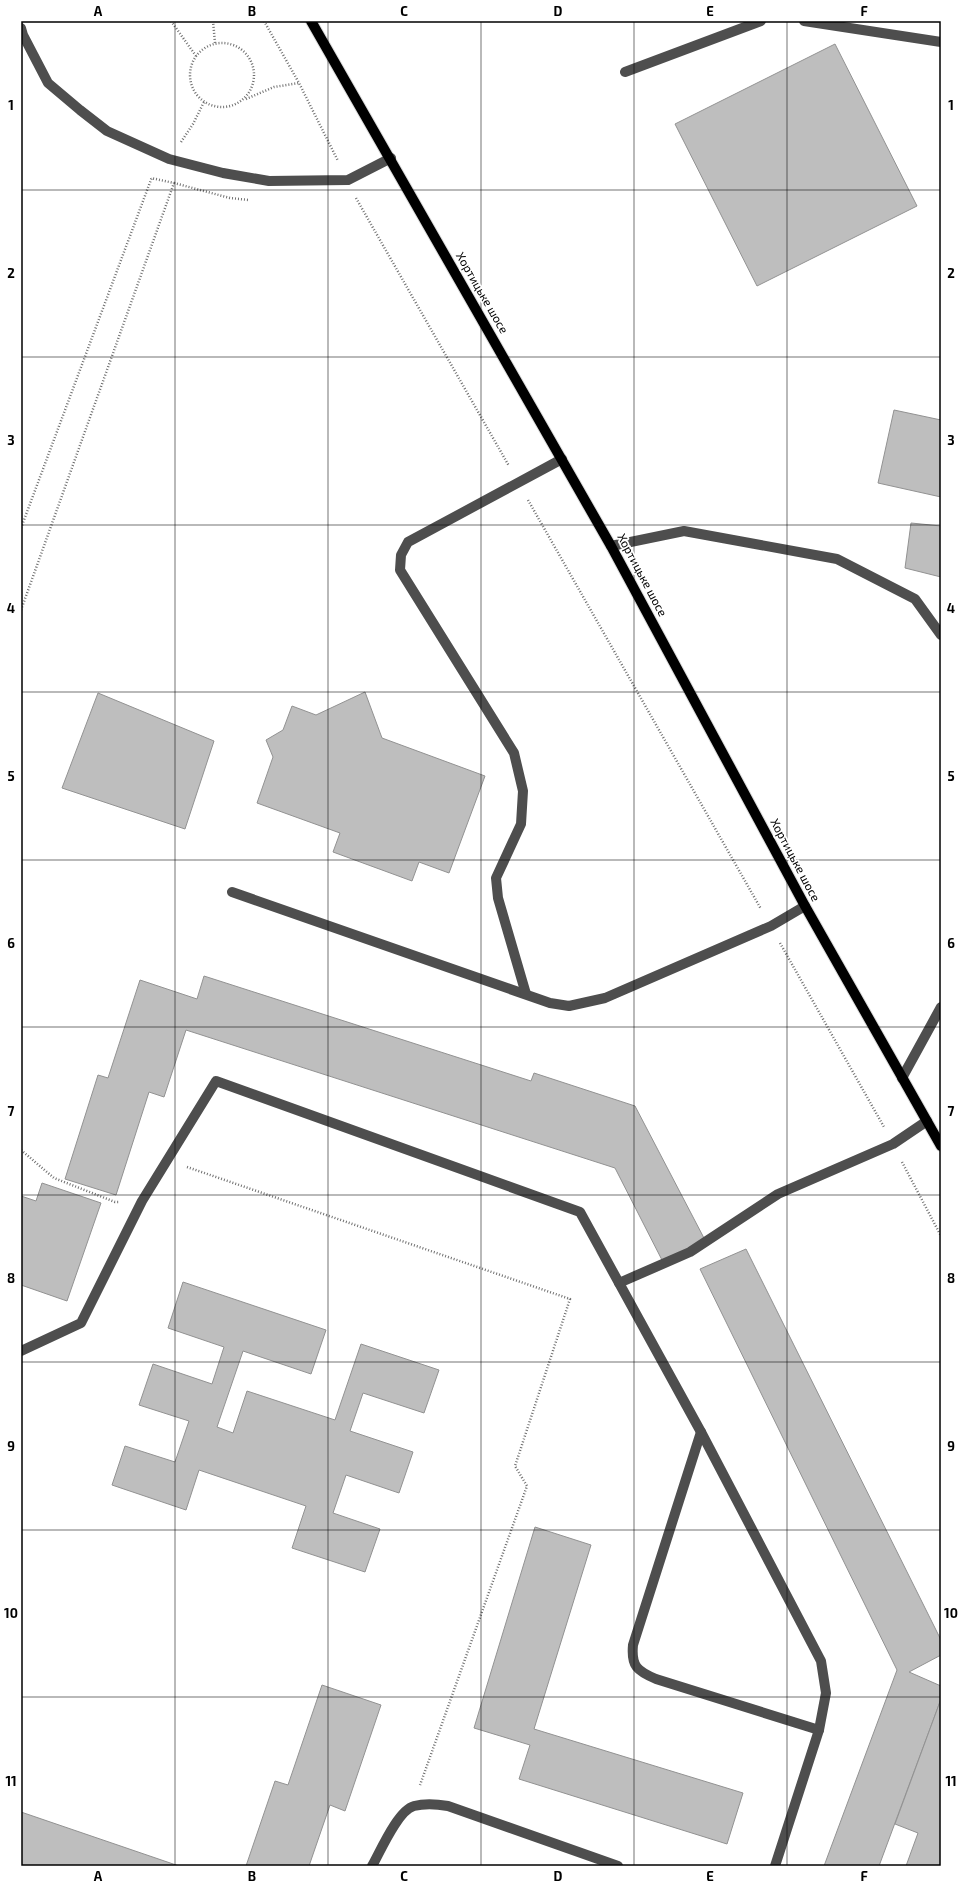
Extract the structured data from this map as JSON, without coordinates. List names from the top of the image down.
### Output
{
  "streets": {
    "main road": ["Хортицьке шосе"]
  },
  "grid": {
    "columns": [
      "A",
      "B",
      "C",
      "D",
      "E",
      "F"
    ],
    "rows": [
      "1",
      "2",
      "3",
      "4",
      "5",
      "6",
      "7",
      "8",
      "9",
      "10",
      "11"
    ]
  }
}
